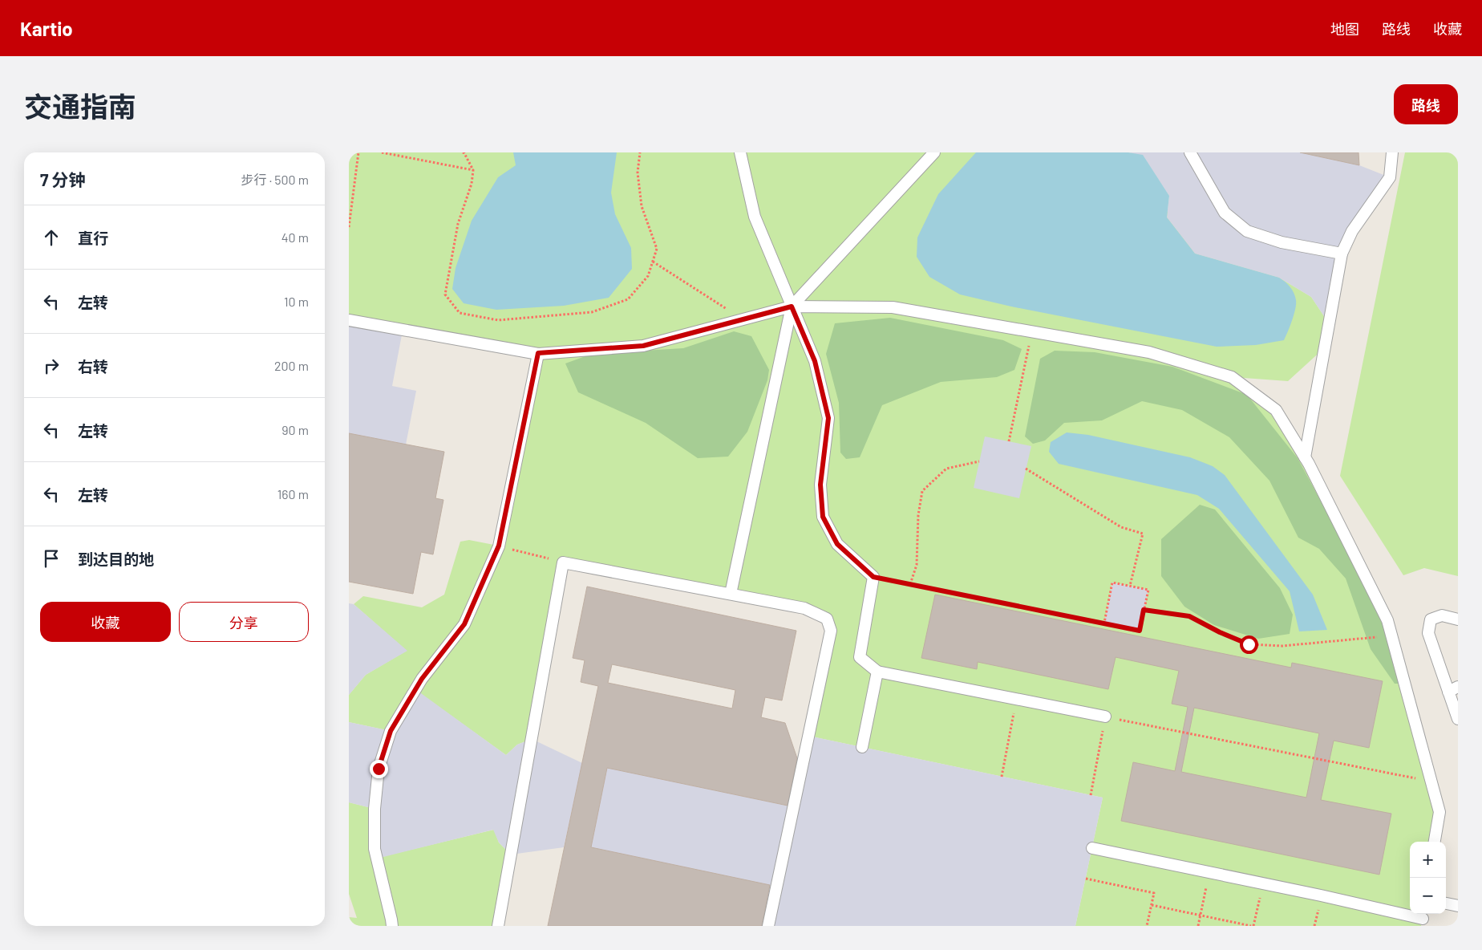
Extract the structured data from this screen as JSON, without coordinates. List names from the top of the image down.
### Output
{
  "page": {
    "header": "Kartio",
    "nav": ["地图", "路线", "收藏"],
    "title": "交通指南",
    "buttons": [
      "路线",
      ["收藏", "分享"]
    ],
    "heading": ["7 分钟", "步行 · 500 m"],
    "list": [
      ["直行", "40 m"],
      ["左转", "10 m"],
      ["右转", "200 m"],
      ["左转", "90 m"],
      ["左转", "160 m"],
      "到达目的地"
    ],
    "map_buttons": ["+", "−"]
  }
}
